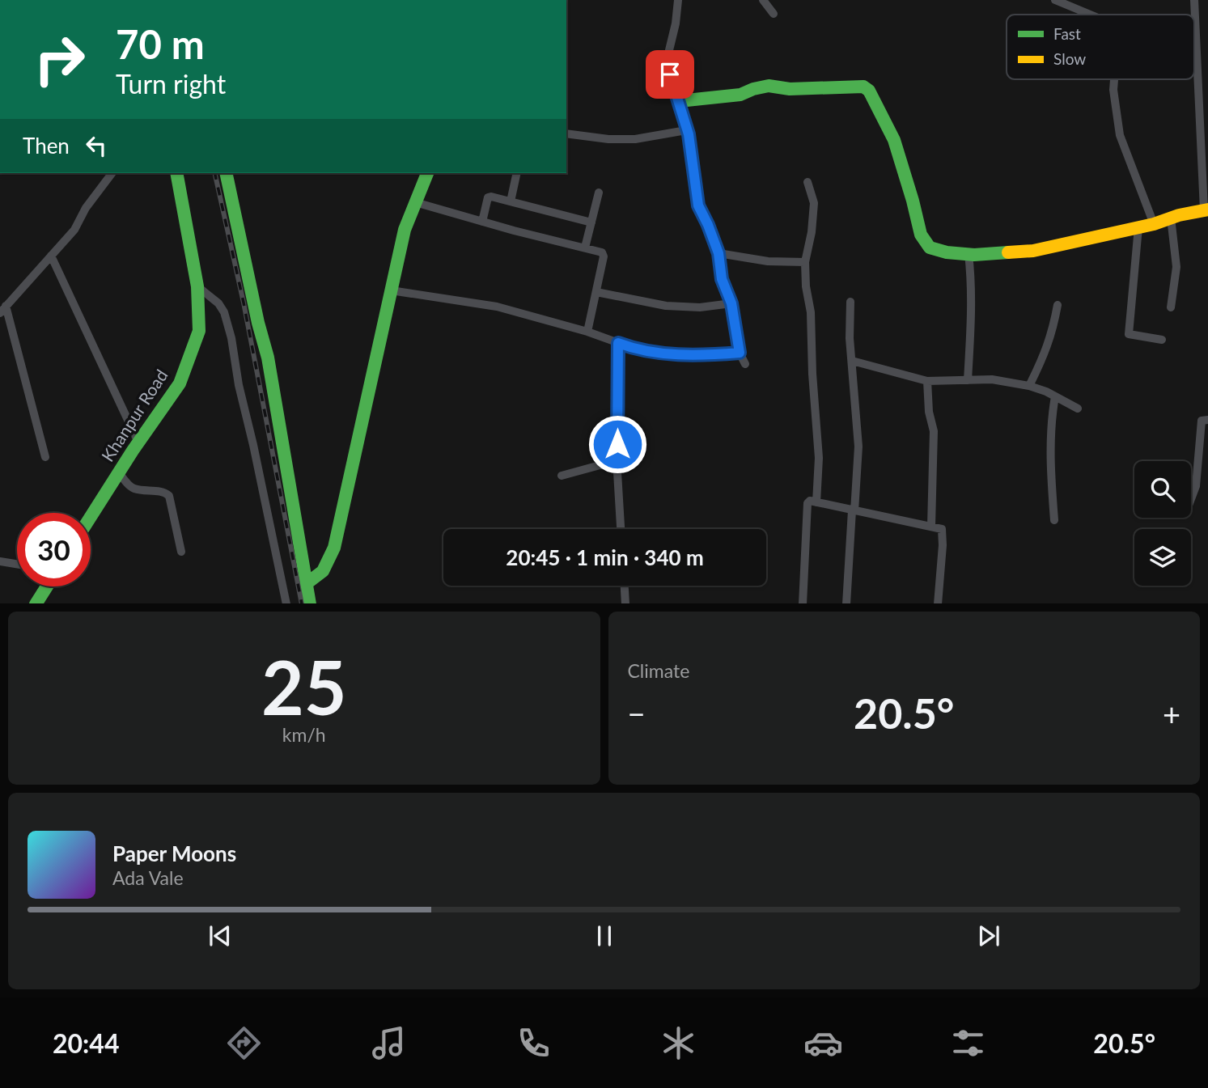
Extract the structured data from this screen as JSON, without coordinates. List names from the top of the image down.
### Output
{
  "streets": {
    "main road": ["Khanpur Road"]
  },
  "legend": ["Fast", "Slow"],
  "page": {
    "turn": ["70 m", "Turn right"],
    "then": "Then",
    "limit": "30",
    "trip": "20:45 · 1 min · 340 m",
    "tile": [
      ["25", "km/h"],
      "Climate"
    ],
    "heat": ["−", "20.5°", "+"],
    "song": ["Paper Moons", "Ada Vale"],
    "tabs": ["20:44", "20.5°"]
  }
}
